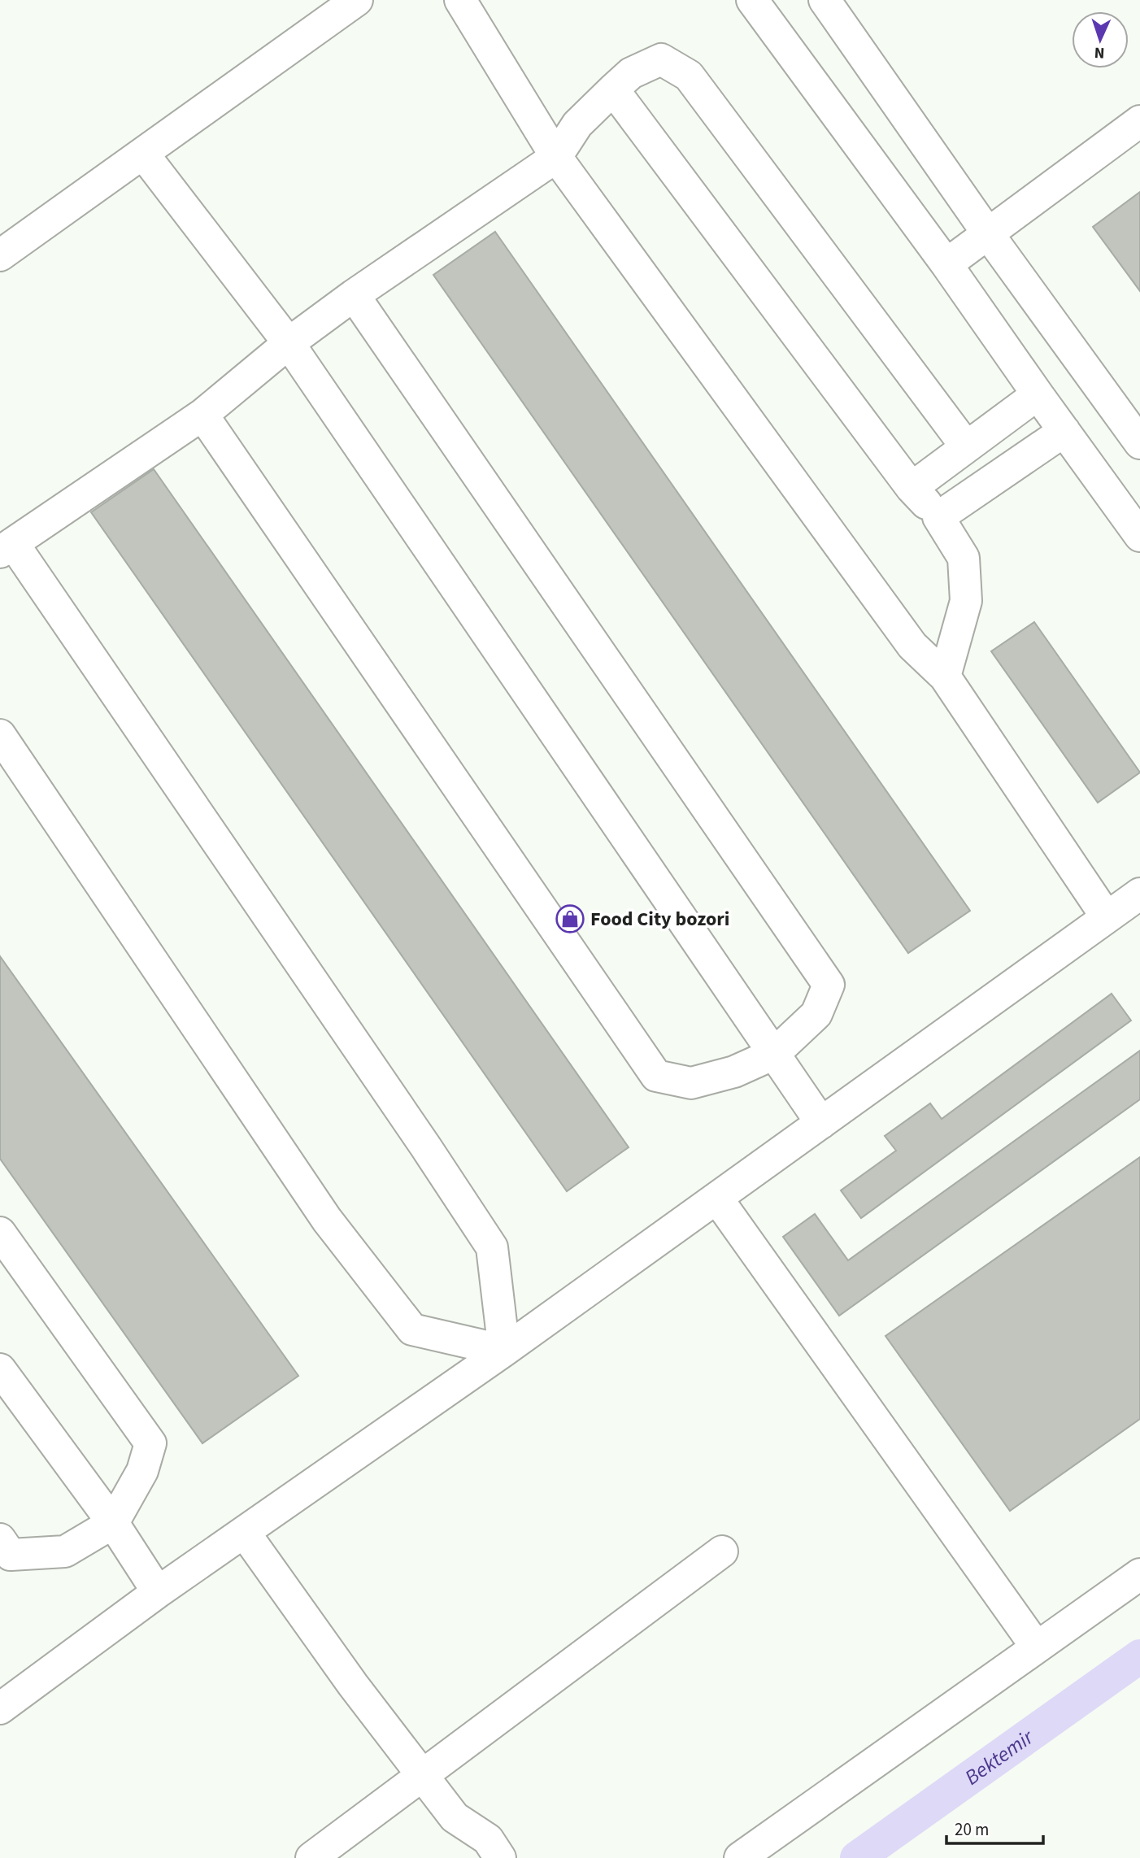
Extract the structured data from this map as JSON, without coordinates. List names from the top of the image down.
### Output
{
  "water": ["Bektemir"],
  "places": {
    "shop": ["Food City bozori"]
  },
  "scale_bar": "20 m",
  "north": "bottom"
}
